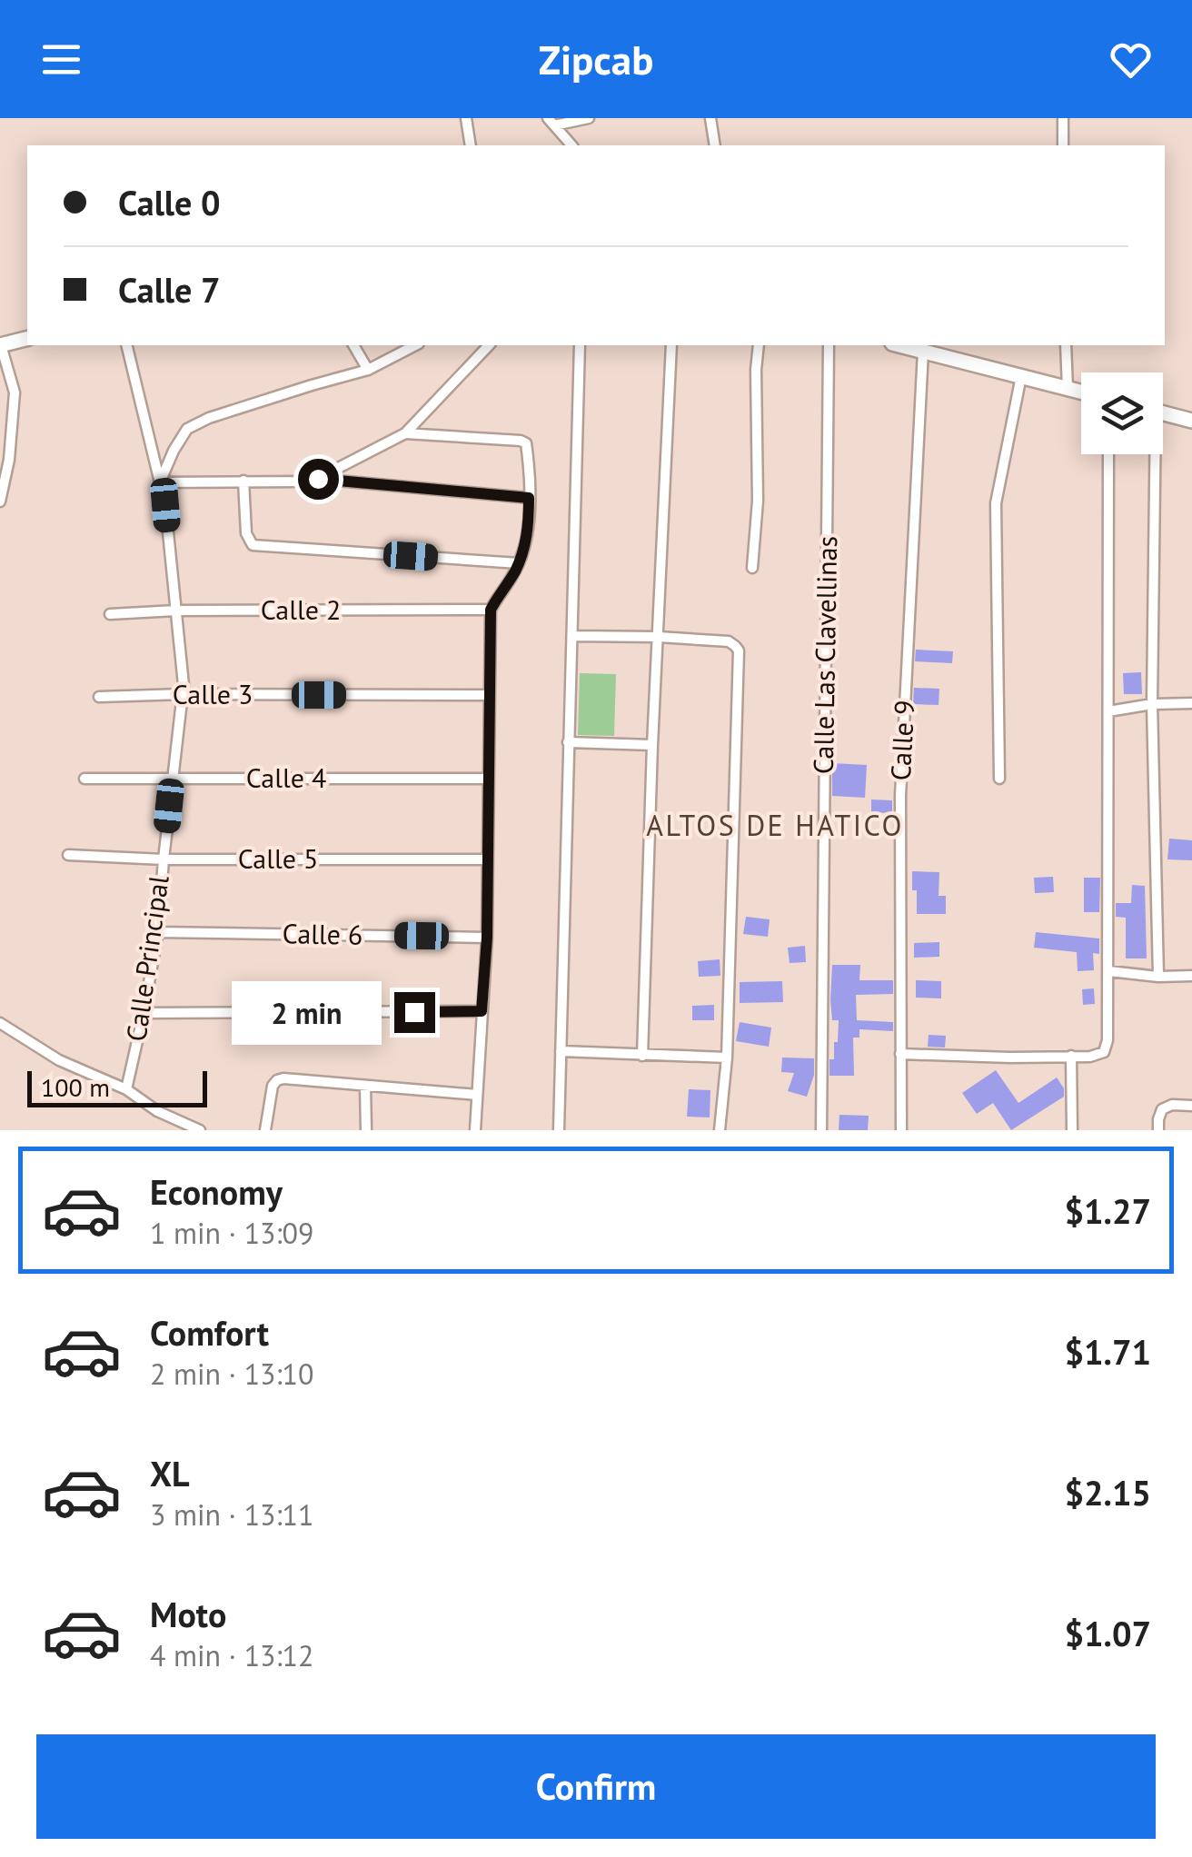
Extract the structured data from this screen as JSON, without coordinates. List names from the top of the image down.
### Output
{
  "streets": {
    "street": [
      "Calle 2",
      "Calle Las Clavellinas",
      "Calle 3",
      "Calle 9",
      "Calle 4",
      "Calle 5",
      "Calle 6",
      "Calle Principal"
    ]
  },
  "crossings": [
    ["Calle 2", "Calle Principal"],
    ["Calle 3", "Calle Principal"],
    ["Calle 4", "Calle Principal"],
    ["Calle 5", "Calle Principal"],
    ["Calle 6", "Calle Principal"]
  ],
  "districts": ["ALTOS DE HATICO"],
  "scale_bar": "100 m",
  "page": {
    "header": "Zipcab",
    "banner": ["Calle 0", "Calle 7"],
    "bubble": "2 min",
    "scale": "100 m",
    "list": [
      {
        "name": "Economy",
        "note": "1 min · 13:09",
        "value": "$1.27"
      },
      {
        "name": "Comfort",
        "note": "2 min · 13:10",
        "value": "$1.71"
      },
      {
        "name": "XL",
        "note": "3 min · 13:11",
        "value": "$2.15"
      },
      {
        "name": "Moto",
        "note": "4 min · 13:12",
        "value": "$1.07"
      }
    ],
    "buttons": "Confirm"
  }
}
